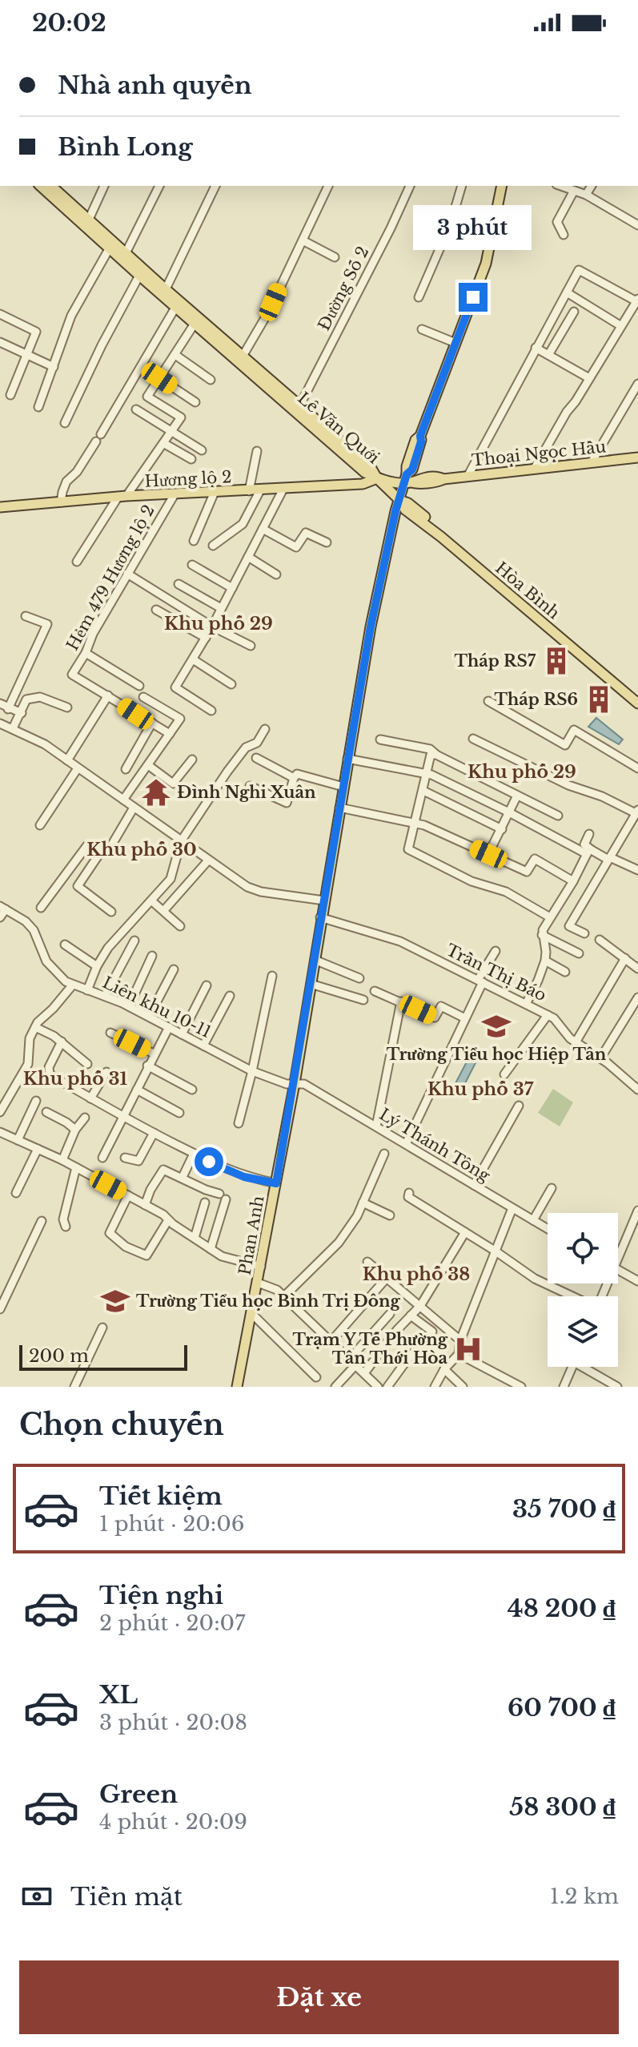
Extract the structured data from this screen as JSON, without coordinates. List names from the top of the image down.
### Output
{
  "streets": {
    "main road": [
      "Lê Văn Quới",
      "Thoại Ngọc Hầu",
      "Hương lộ 2",
      "Hòa Bình",
      "Phan Anh"
    ],
    "street": [
      "Đường Số 2",
      "Hẻm 479 Hương lộ 2",
      "Trần Thị Báo",
      "Liên khu 10-11",
      "Lý Thánh Tông"
    ]
  },
  "crossings": [
    ["Đường Số 2", "Lê Văn Quới"],
    ["Lê Văn Quới", "Thoại Ngọc Hầu"],
    ["Lê Văn Quới", "Hương lộ 2"],
    ["Lê Văn Quới", "Hòa Bình"],
    ["Thoại Ngọc Hầu", "Hương lộ 2"],
    ["Thoại Ngọc Hầu", "Hòa Bình"],
    ["Thoại Ngọc Hầu", "Phan Anh"],
    ["Hương lộ 2", "Hẻm 479 Hương lộ 2"],
    ["Hương lộ 2", "Hòa Bình"],
    ["Hòa Bình", "Phan Anh"],
    ["Trần Thị Báo", "Phan Anh"],
    ["Liên khu 10-11", "Lý Thánh Tông"],
    ["Liên khu 10-11", "Phan Anh"],
    ["Lý Thánh Tông", "Phan Anh"]
  ],
  "districts": [
    "Khu phố 29",
    "Khu phố 29",
    "Khu phố 30",
    "Khu phố 31",
    "Khu phố 37",
    "Khu phố 38"
  ],
  "places": {
    "building": ["Tháp RS7", "Tháp RS6"],
    "temple": ["Đình Nghi Xuân"],
    "school or university": ["Trường Tiểu học Hiệp Tân", "Trường Tiểu học Bình Trị Đông"],
    "hospital": ["Trạm Y Tế Phường Tân Thới Hòa"]
  },
  "scale_bar": "200 m",
  "page": {
    "status": "20:02",
    "banner": ["Nhà anh quyền", "Bình Long"],
    "bubble": "3 phút",
    "scale": "200 m",
    "heading": "Chọn chuyến",
    "list": [
      {
        "name": "Tiết kiệm",
        "note": "1 phút · 20:06",
        "value": "35 700 ₫"
      },
      {
        "name": "Tiện nghi",
        "note": "2 phút · 20:07",
        "value": "48 200 ₫"
      },
      {
        "name": "XL",
        "note": "3 phút · 20:08",
        "value": "60 700 ₫"
      },
      {
        "name": "Green",
        "note": "4 phút · 20:09",
        "value": "58 300 ₫"
      }
    ],
    "pay": ["Tiền mặt", "1.2 km"],
    "buttons": "Đặt xe"
  }
}
